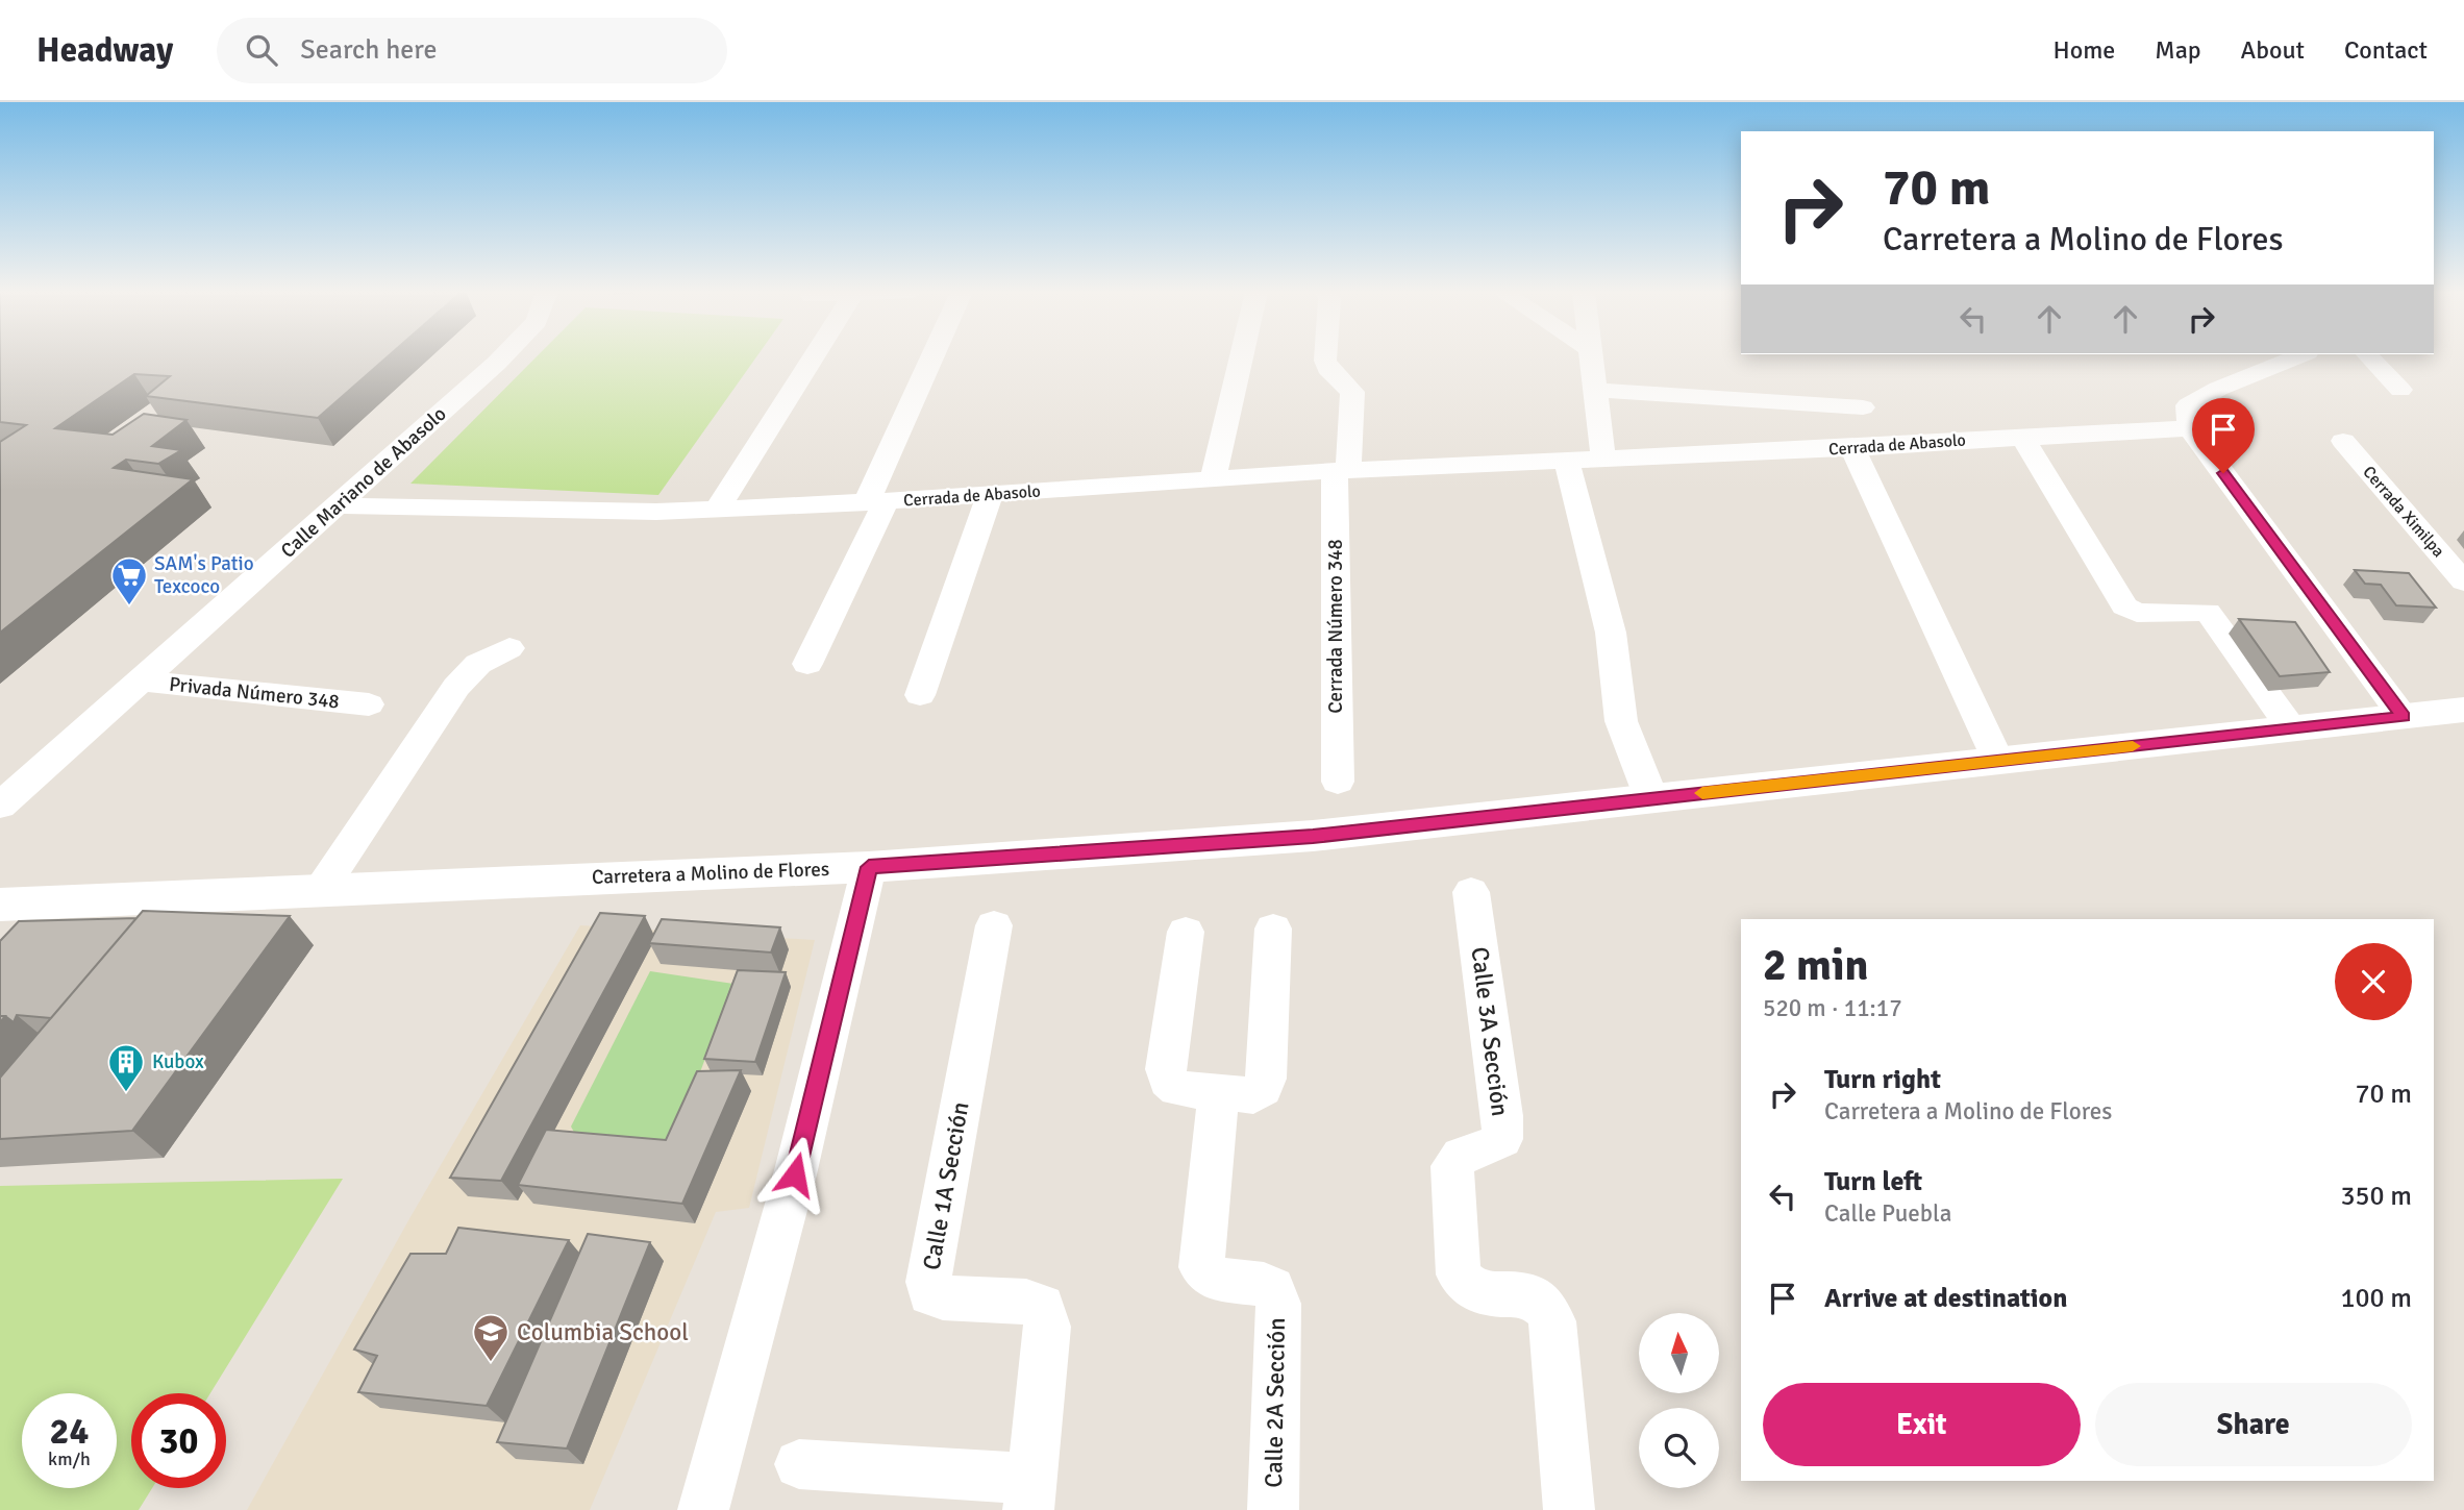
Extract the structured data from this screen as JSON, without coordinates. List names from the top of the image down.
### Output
{
  "streets": {
    "main road": ["Carretera a Molino de Flores"],
    "street": [
      "Cerrada de Abasolo",
      "Calle Mariano de Abasolo",
      "Cerrada Ximilpa",
      "Cerrada Número 348",
      "Privada Número 348",
      "Calle 3A Sección",
      "Calle 1A Sección",
      "Calle 2A Sección"
    ]
  },
  "crossings": [
    ["Cerrada de Abasolo", "Calle Mariano de Abasolo"],
    ["Cerrada de Abasolo", "Cerrada Número 348"],
    ["Calle Mariano de Abasolo", "Privada Número 348"]
  ],
  "places": {
    "supermarket": ["SAM's Patio Texcoco"],
    "building": ["Kubox"],
    "school or university": ["Columbia School"]
  },
  "north": "top",
  "page": {
    "header": "Headway",
    "search": "Search here",
    "nav": [
      "Home",
      "Map",
      "About",
      "Contact"
    ],
    "turn": ["70 m", "Carretera a Molino de Flores"],
    "heading": ["2 min", "520 m · 11:17"],
    "list": [
      {
        "name": "Turn right",
        "note": "Carretera a Molino de Flores",
        "value": "70 m"
      },
      {
        "name": "Turn left",
        "note": "Calle Puebla",
        "value": "350 m"
      },
      {
        "name": "Arrive at destination",
        "value": "100 m"
      }
    ],
    "buttons": ["Exit", "Share"],
    "speed": "24 km/h",
    "limit": "30"
  }
}
